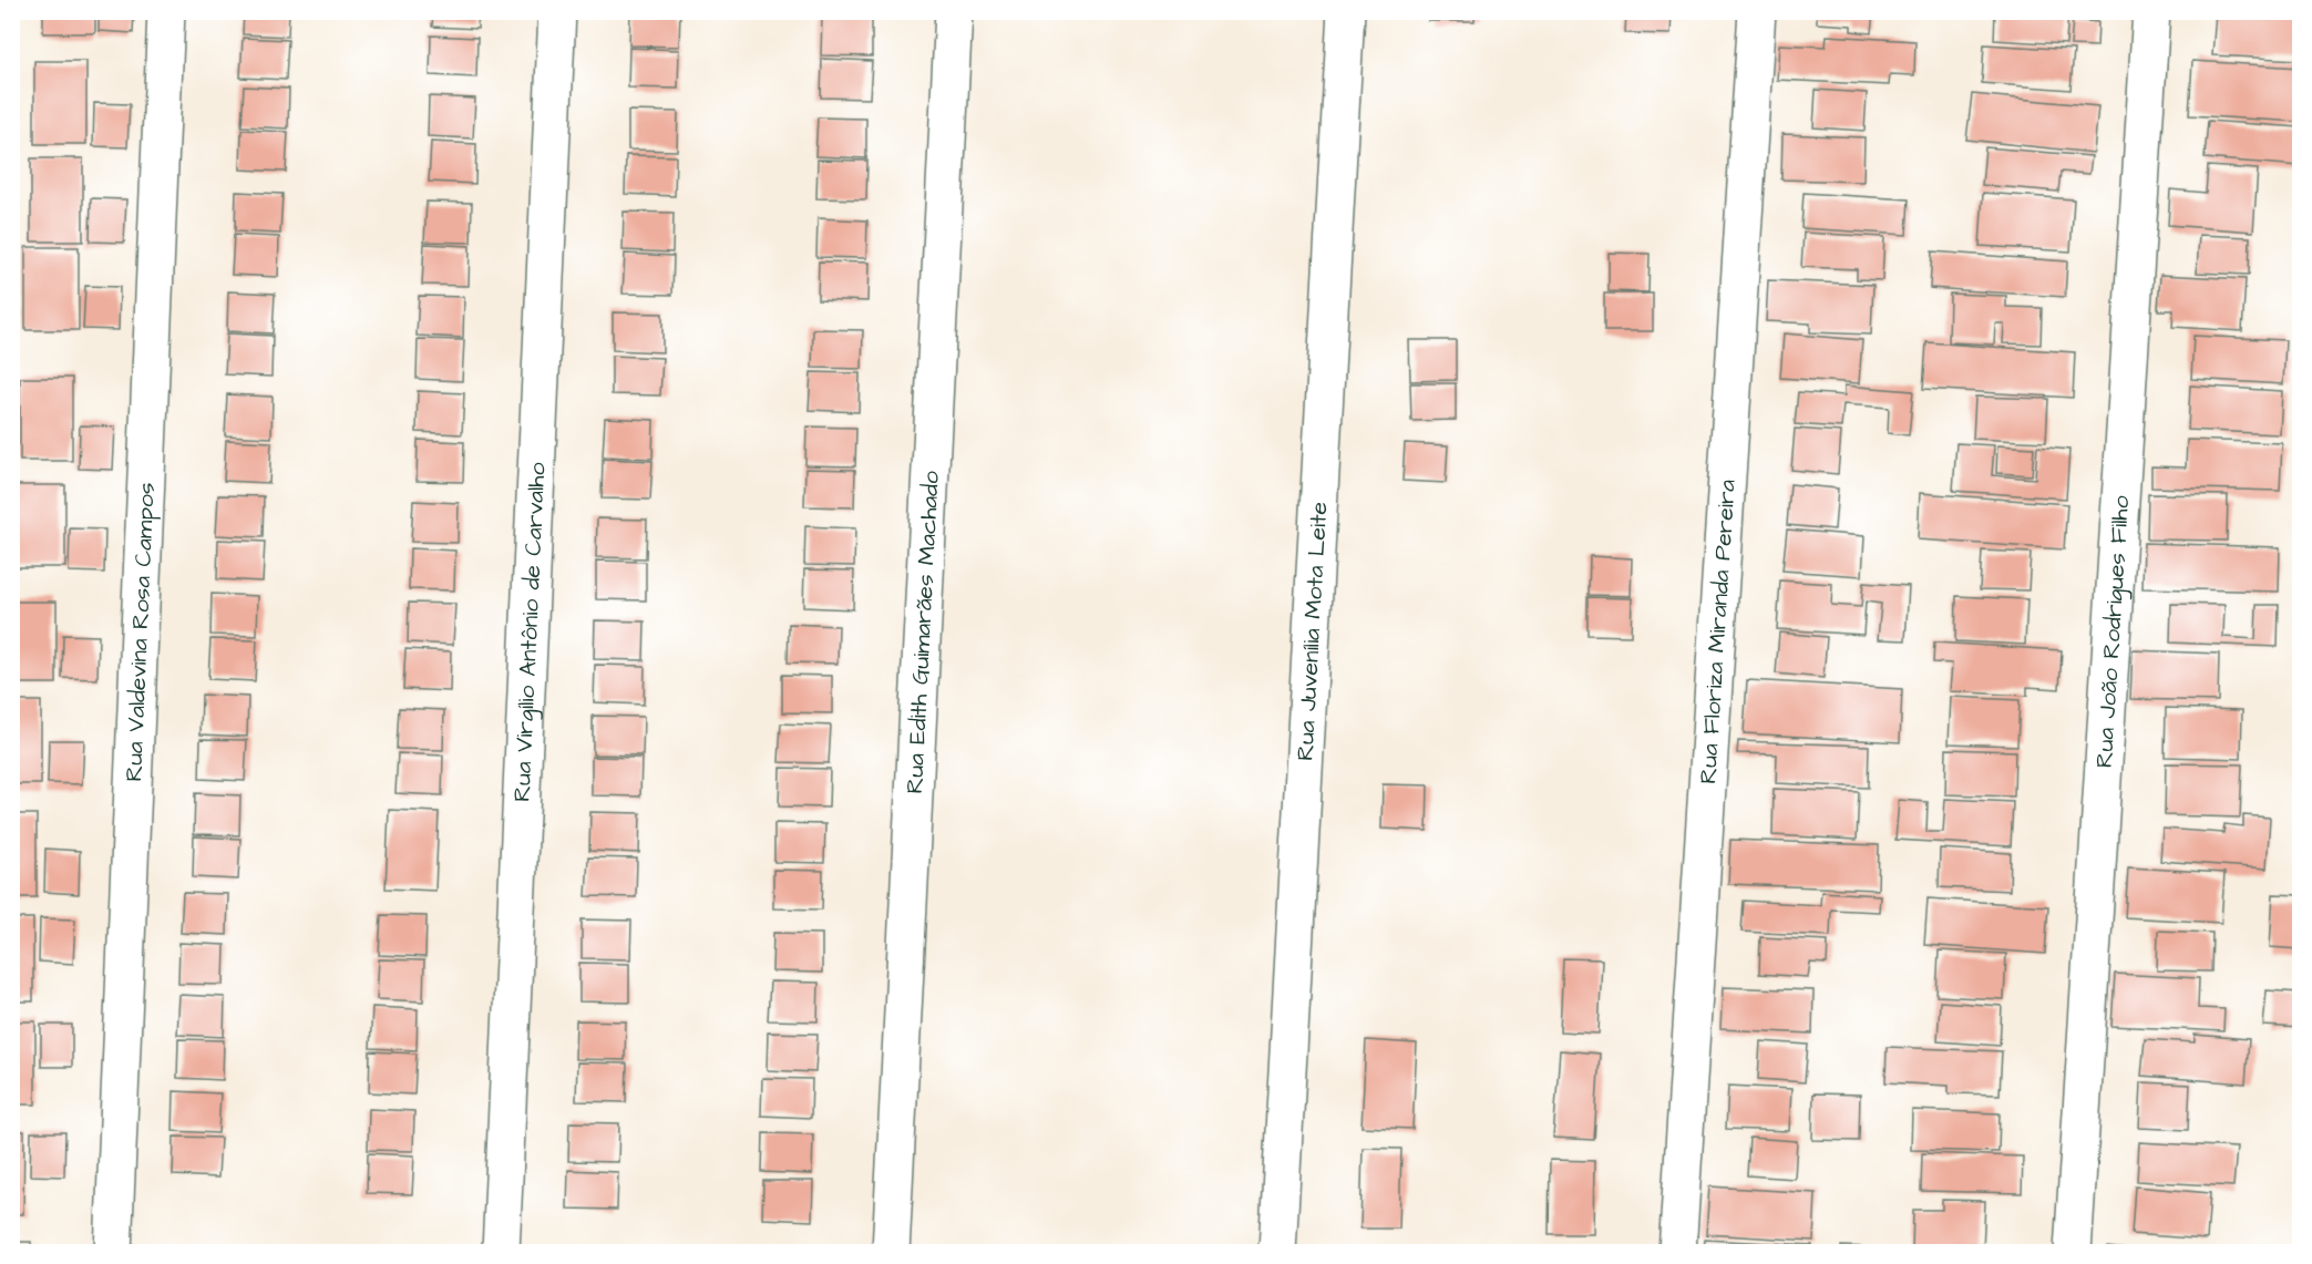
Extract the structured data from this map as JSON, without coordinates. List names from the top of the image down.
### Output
{
  "streets": {
    "street": [
      "Rua Valdevina Rosa Campos",
      "Rua Virgílio Antônio de Carvalho",
      "Rua Edith Guimarães Machado",
      "Rua Juvenília Mota Leite",
      "Rua Floriza Miranda Pereira",
      "Rua João Rodrigues Filho"
    ]
  }
}
